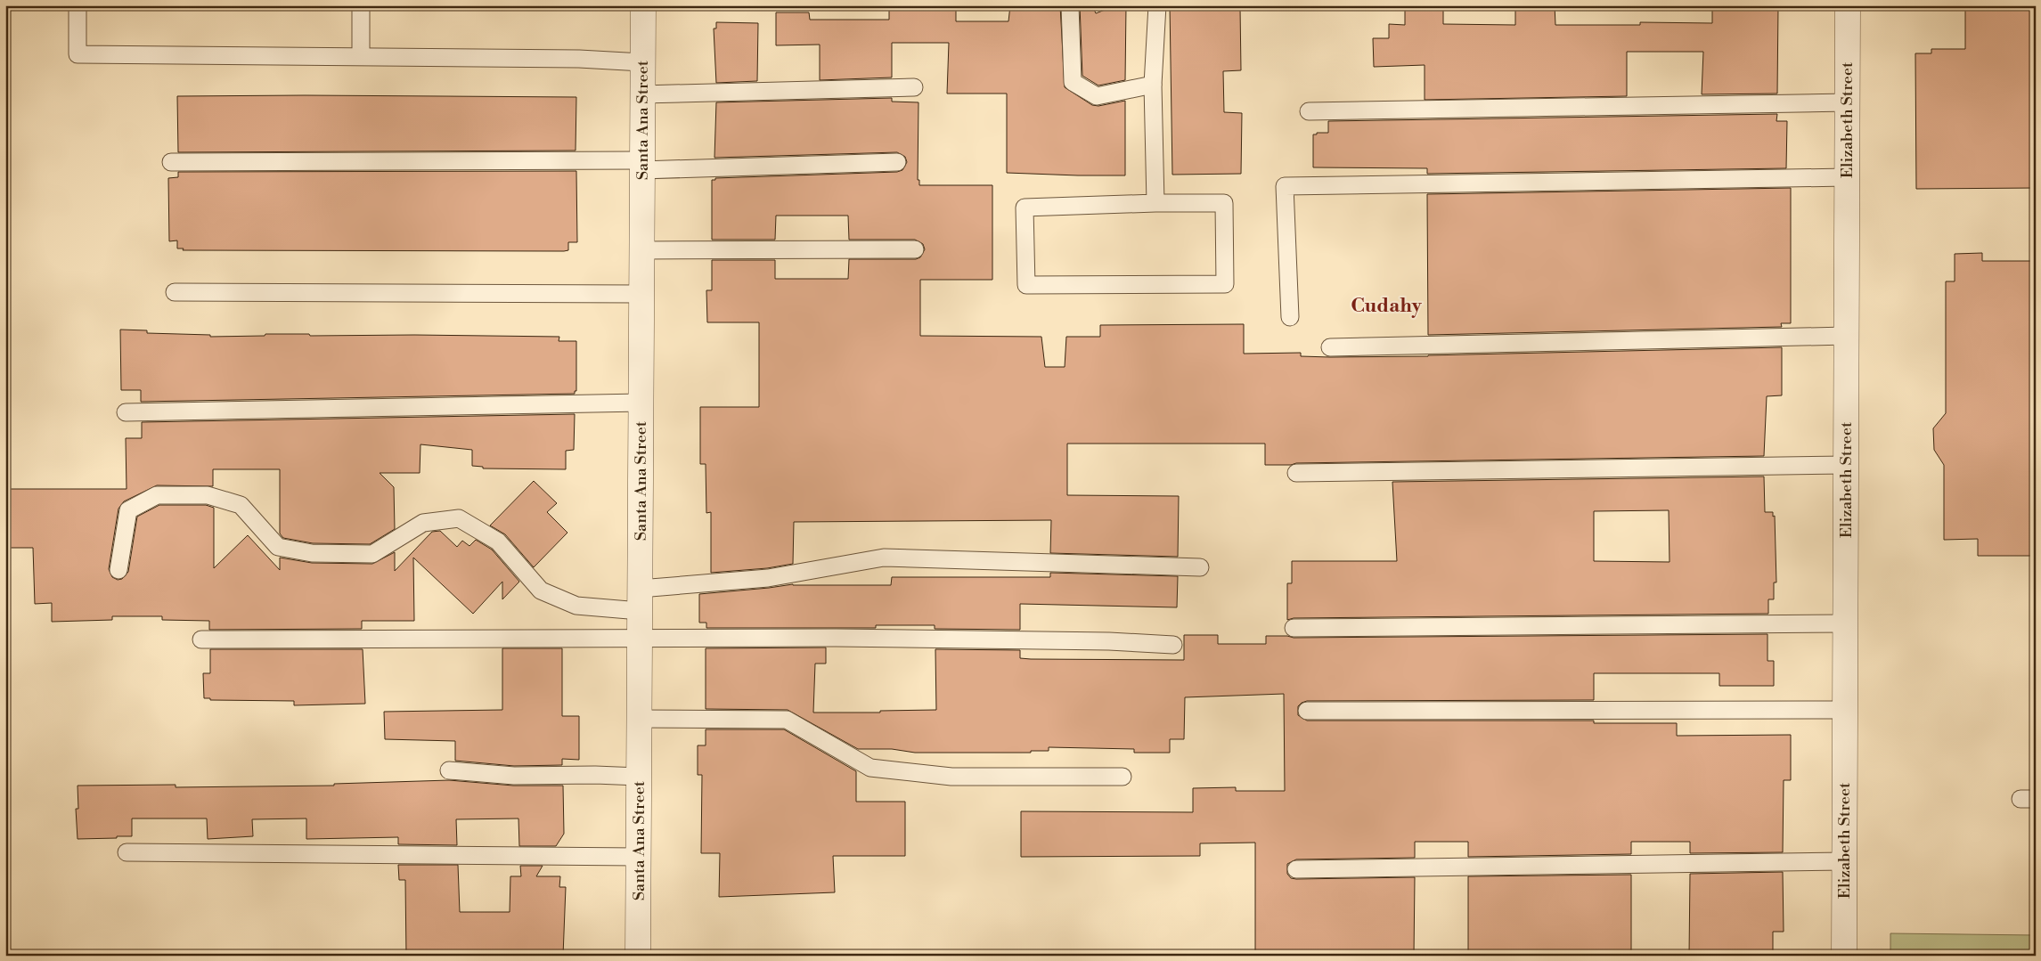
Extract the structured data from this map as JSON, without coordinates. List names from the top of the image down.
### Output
{
  "streets": {
    "street": ["Santa Ana Street", "Elizabeth Street"]
  },
  "districts": ["Cudahy"]
}
